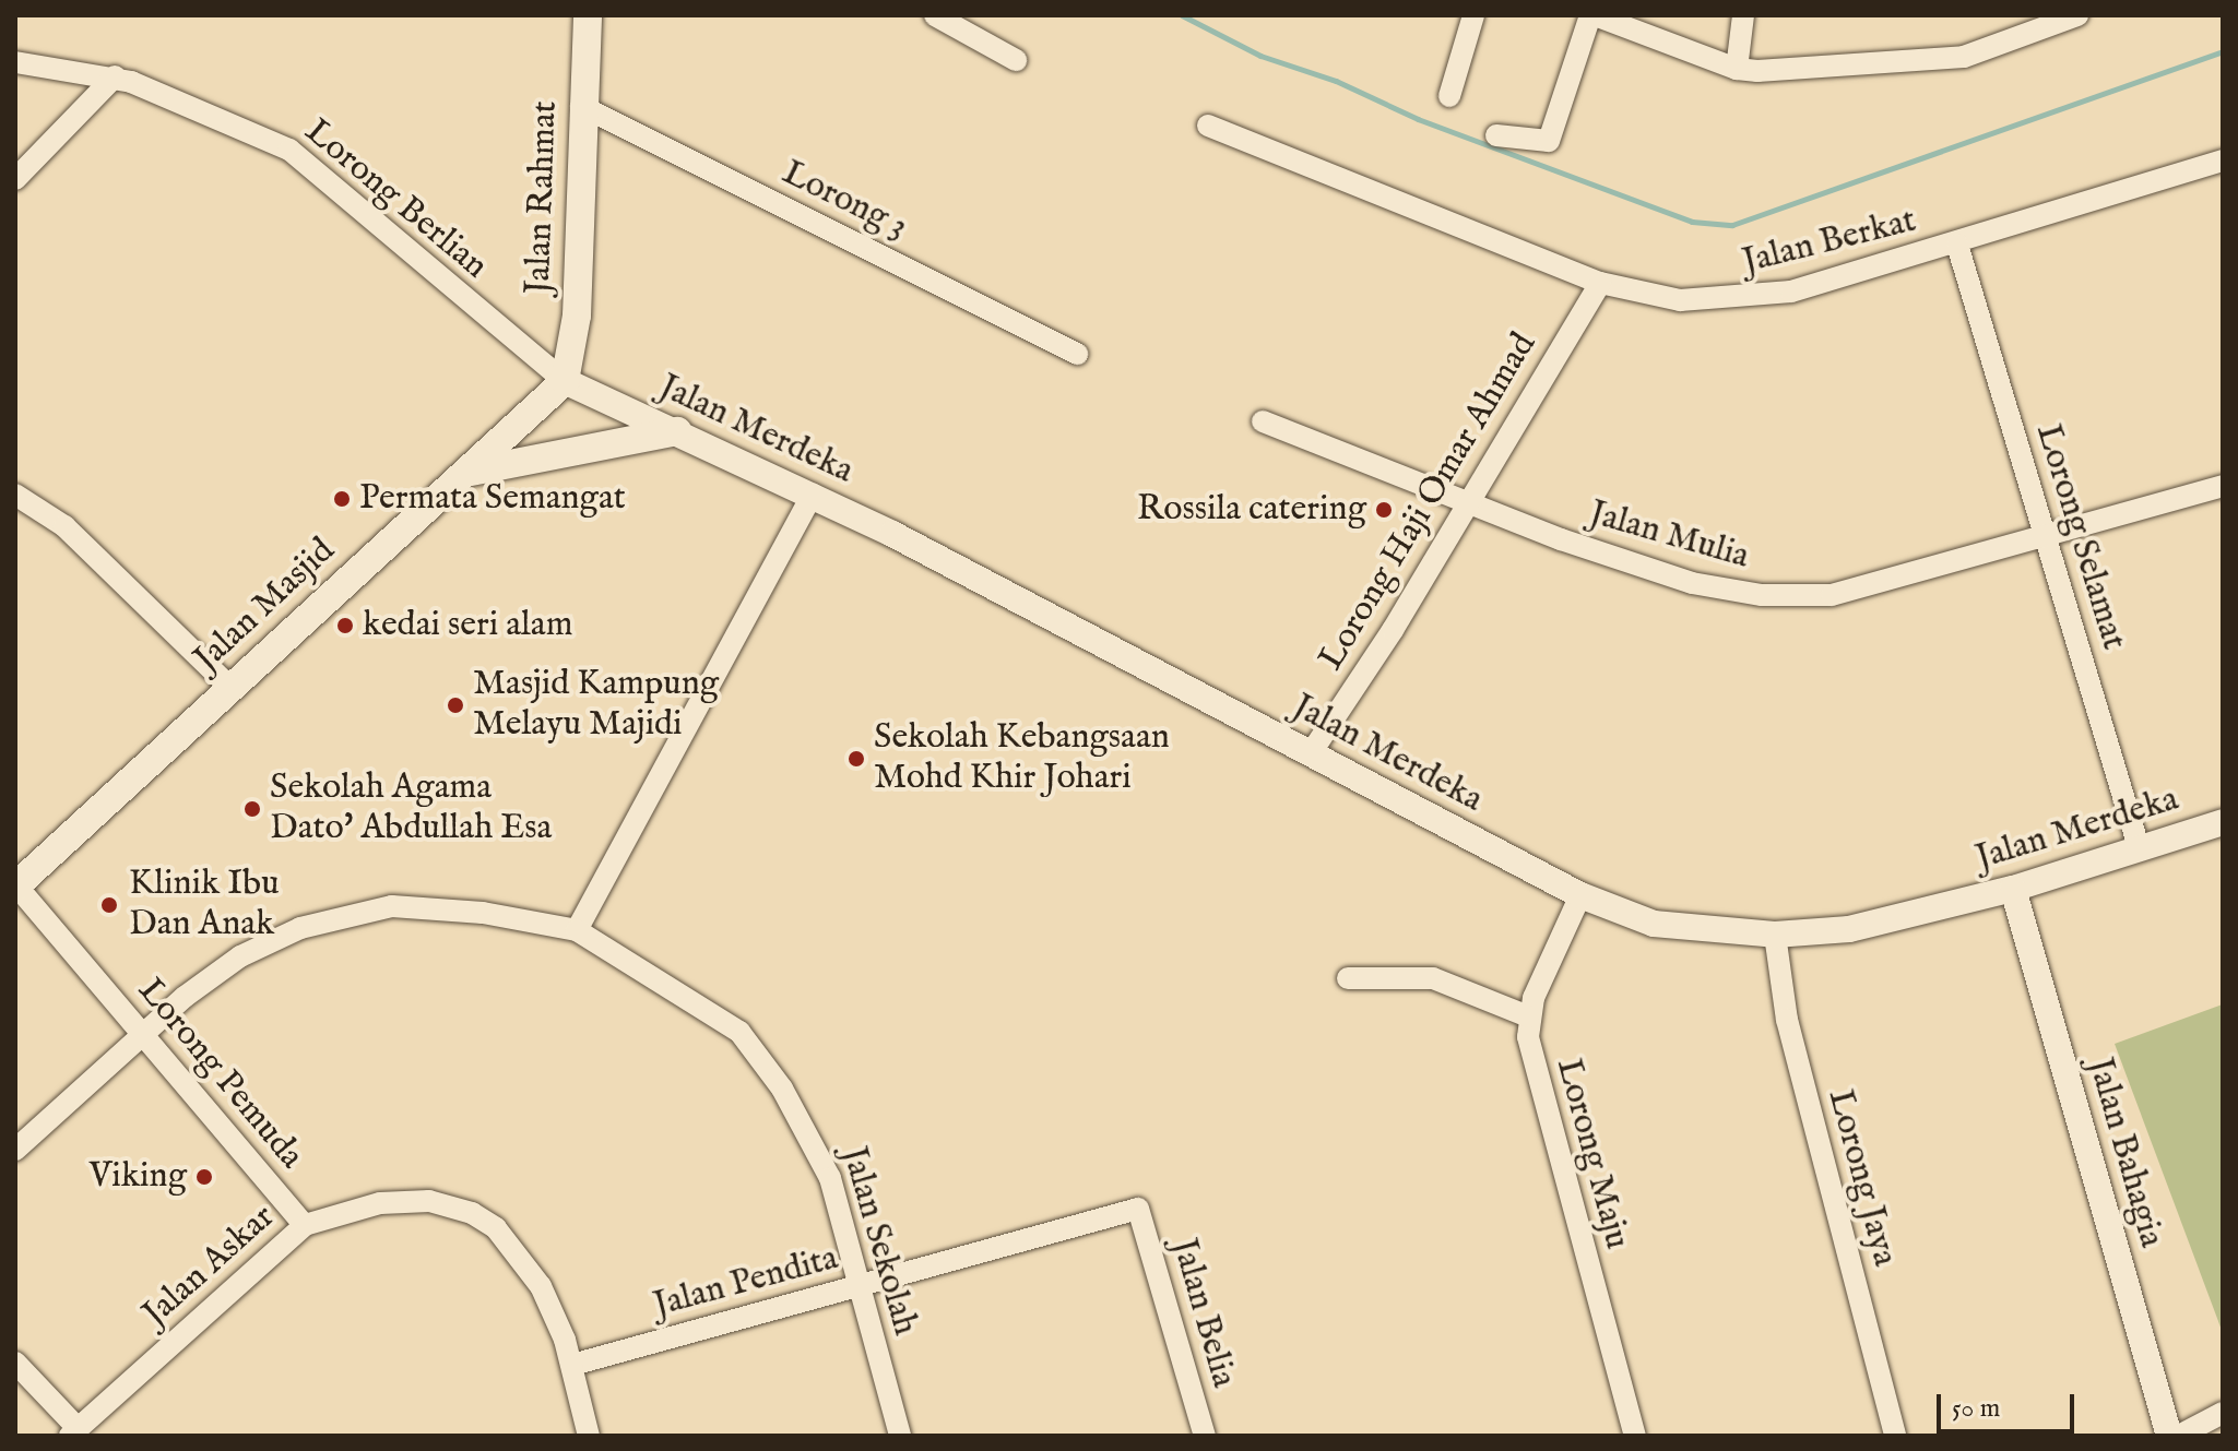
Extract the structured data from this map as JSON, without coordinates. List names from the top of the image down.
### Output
{
  "streets": {
    "main road": ["Jalan Rahmat", "Jalan Masjid"],
    "street": [
      "Lorong Berlian",
      "Lorong 3",
      "Jalan Berkat",
      "Jalan Merdeka",
      "Lorong Haji Omar Ahmad",
      "Jalan Mulia",
      "Lorong Selamat",
      "Lorong Pemuda",
      "Jalan Bahagia",
      "Lorong Maju",
      "Lorong Jaya",
      "Jalan Sekolah",
      "Jalan Askar",
      "Jalan Pendita",
      "Jalan Belia"
    ]
  },
  "crossings": [
    ["Jalan Rahmat", "Lorong Berlian"],
    ["Jalan Rahmat", "Lorong 3"],
    ["Jalan Rahmat", "Jalan Merdeka"],
    ["Jalan Rahmat", "Jalan Masjid"],
    ["Lorong Berlian", "Jalan Merdeka"],
    ["Lorong Berlian", "Jalan Masjid"],
    ["Jalan Berkat", "Lorong Haji Omar Ahmad"],
    ["Jalan Berkat", "Lorong Selamat"],
    ["Jalan Merdeka", "Lorong Haji Omar Ahmad"],
    ["Jalan Merdeka", "Lorong Selamat"],
    ["Jalan Merdeka", "Jalan Masjid"],
    ["Jalan Merdeka", "Jalan Bahagia"],
    ["Jalan Merdeka", "Lorong Maju"],
    ["Jalan Merdeka", "Lorong Jaya"],
    ["Lorong Haji Omar Ahmad", "Jalan Mulia"],
    ["Jalan Mulia", "Lorong Selamat"],
    ["Jalan Masjid", "Lorong Pemuda"],
    ["Lorong Pemuda", "Jalan Sekolah"],
    ["Lorong Pemuda", "Jalan Askar"],
    ["Jalan Sekolah", "Jalan Pendita"],
    ["Jalan Askar", "Jalan Pendita"],
    ["Jalan Pendita", "Jalan Belia"]
  ],
  "places": [
    "Permata Semangat",
    "Rossila catering",
    "kedai seri alam",
    "Masjid Kampung Melayu Majidi",
    "Sekolah Kebangsaan Mohd Khir Johari",
    "Sekolah Agama Dato' Abdullah Esa",
    "Klinik Ibu Dan Anak",
    "Viking"
  ],
  "scale_bar": "50 m"
}
